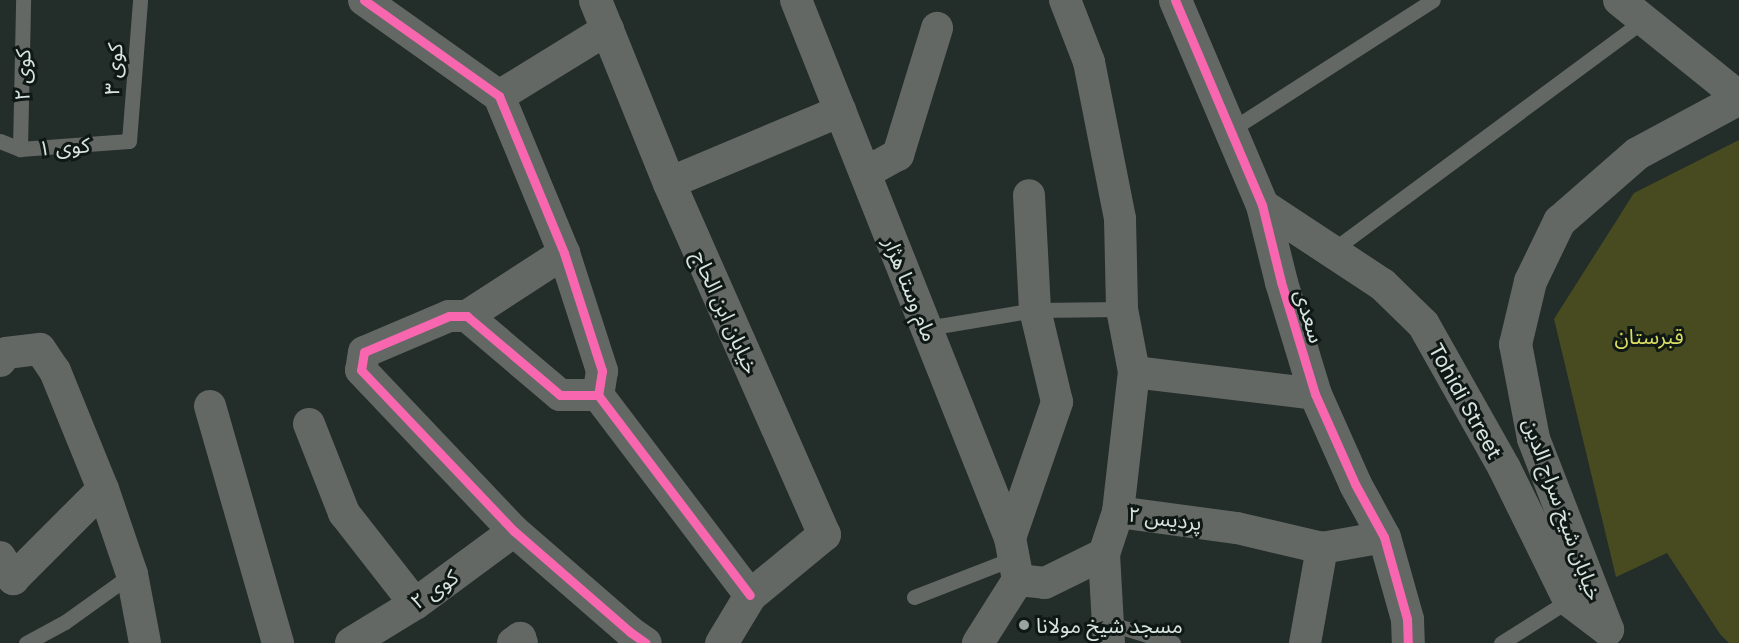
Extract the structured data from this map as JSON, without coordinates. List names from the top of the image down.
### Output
{
  "streets": {
    "street": [
      "کوی ۲",
      "مام وستا هژار",
      "خیابان ابن الحاج",
      "سعدی",
      "Tohidi Street",
      "خیابان شیخ سراج الدین",
      "پردیس ۲"
    ],
    "lane": ["کوی ۳", "کوی ۱"]
  },
  "crossings": [
    ["کوی ۳", "کوی ۱"],
    ["کوی ۲", "کوی ۱"],
    ["سعدی", "Tohidi Street"],
    ["سعدی", "پردیس ۲"],
    ["Tohidi Street", "خیابان شیخ سراج الدین"]
  ],
  "parks": ["قبرستان"],
  "places": ["مسجد شیخ مولانا"]
}
